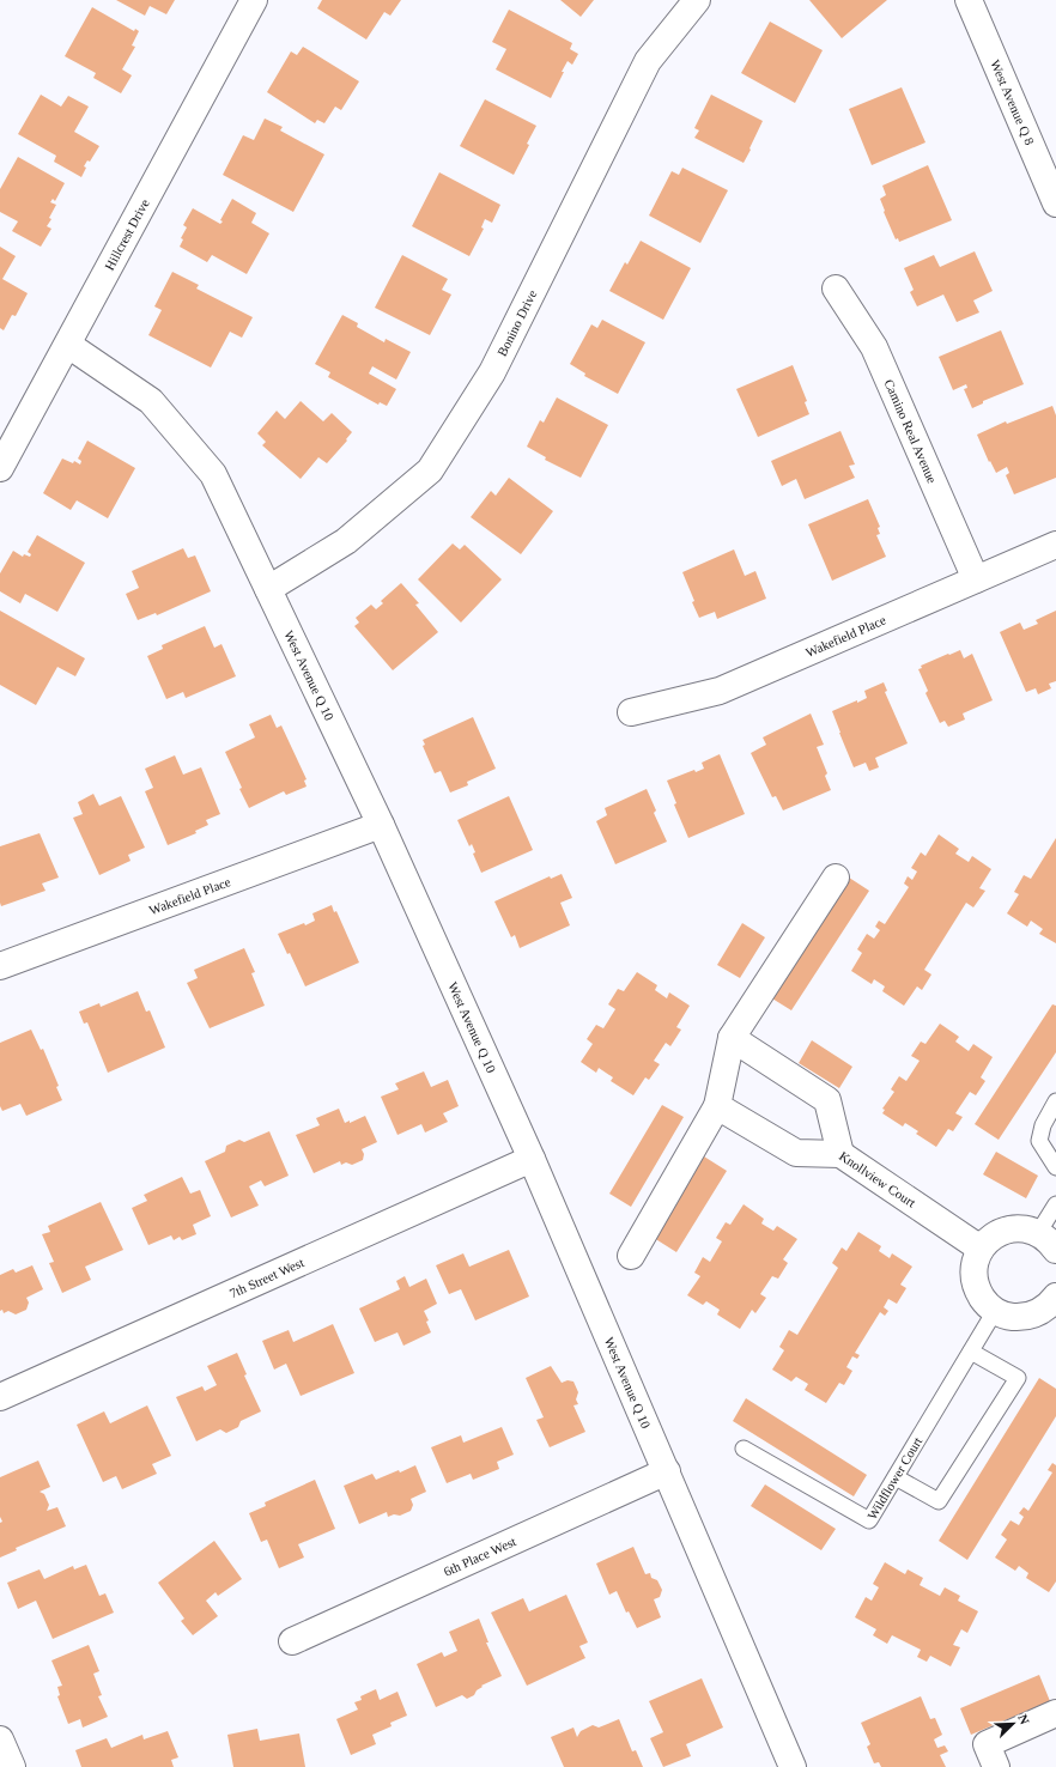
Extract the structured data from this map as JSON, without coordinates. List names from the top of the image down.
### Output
{
  "streets": {
    "street": [
      "West Avenue Q 8",
      "Hillcrest Drive",
      "Bonino Drive",
      "Camino Real Avenue",
      "Wakefield Place",
      "West Avenue Q 10",
      "Knollview Court",
      "7th Street West",
      "6th Place West"
    ],
    "lane": ["Wildflower Court"]
  },
  "crossings": [
    ["Hillcrest Drive", "West Avenue Q 10"],
    ["Bonino Drive", "West Avenue Q 10"],
    ["Camino Real Avenue", "Wakefield Place"],
    ["Wakefield Place", "West Avenue Q 10"],
    ["West Avenue Q 10", "7th Street West"],
    ["West Avenue Q 10", "6th Place West"]
  ],
  "north": "top right"
}
